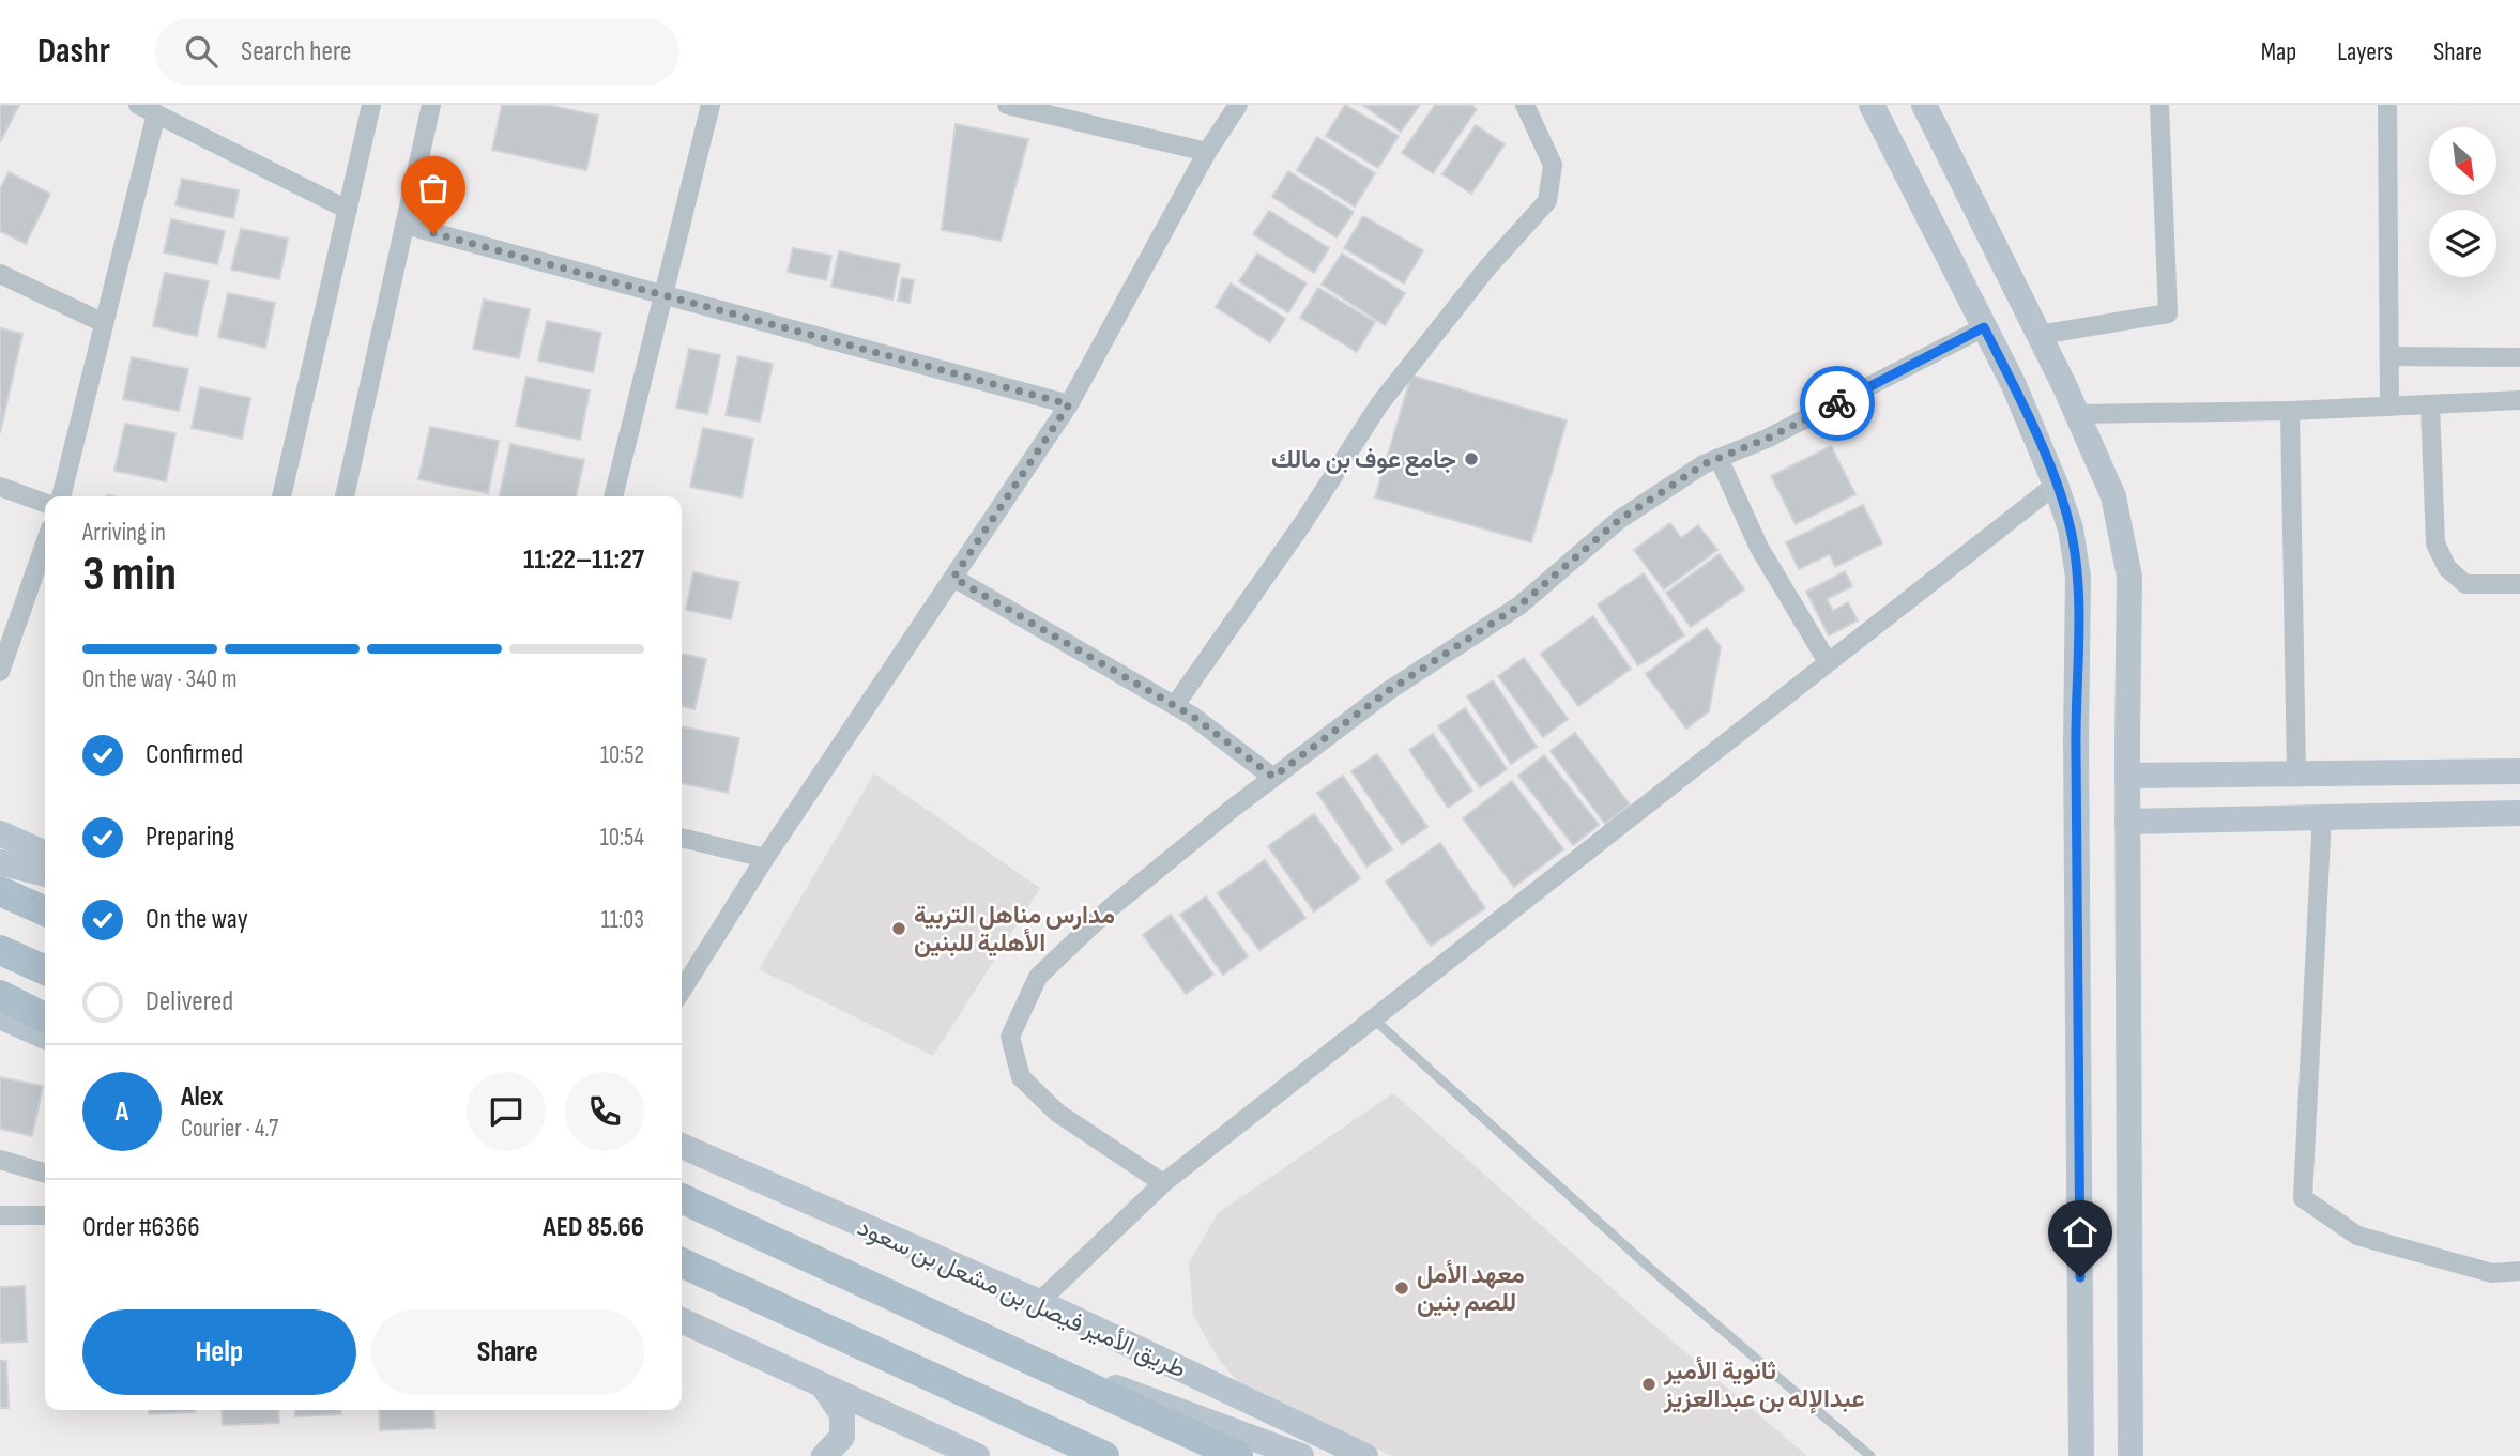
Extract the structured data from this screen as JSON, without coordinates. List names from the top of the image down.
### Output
{
  "streets": {
    "main road": ["طريق الأمير فيصل بن مشعل بن سعود"]
  },
  "places": [
    "جامع عوف بن مالك",
    "مدارس مناهل التربية الأهلية للبنين",
    "معهد الأمل للصم بنين",
    "ثانوية الأمير عبدالإله بن عبدالعزيز"
  ],
  "north": "bottom right",
  "page": {
    "header": "Dashr",
    "search": "Search here",
    "nav": ["Map", "Layers", "Share"],
    "heading": ["3 min", "Arriving in", "11:22–11:27"],
    "panel": [
      "Alex",
      "Courier · 4.7",
      "Order #6366",
      "AED 85.66"
    ],
    "bar": "On the way · 340 m",
    "list": [
      ["Confirmed", "10:52"],
      ["Preparing", "10:54"],
      ["On the way", "11:03"],
      "Delivered"
    ],
    "round": "A",
    "buttons": ["Help", "Share"]
  }
}
